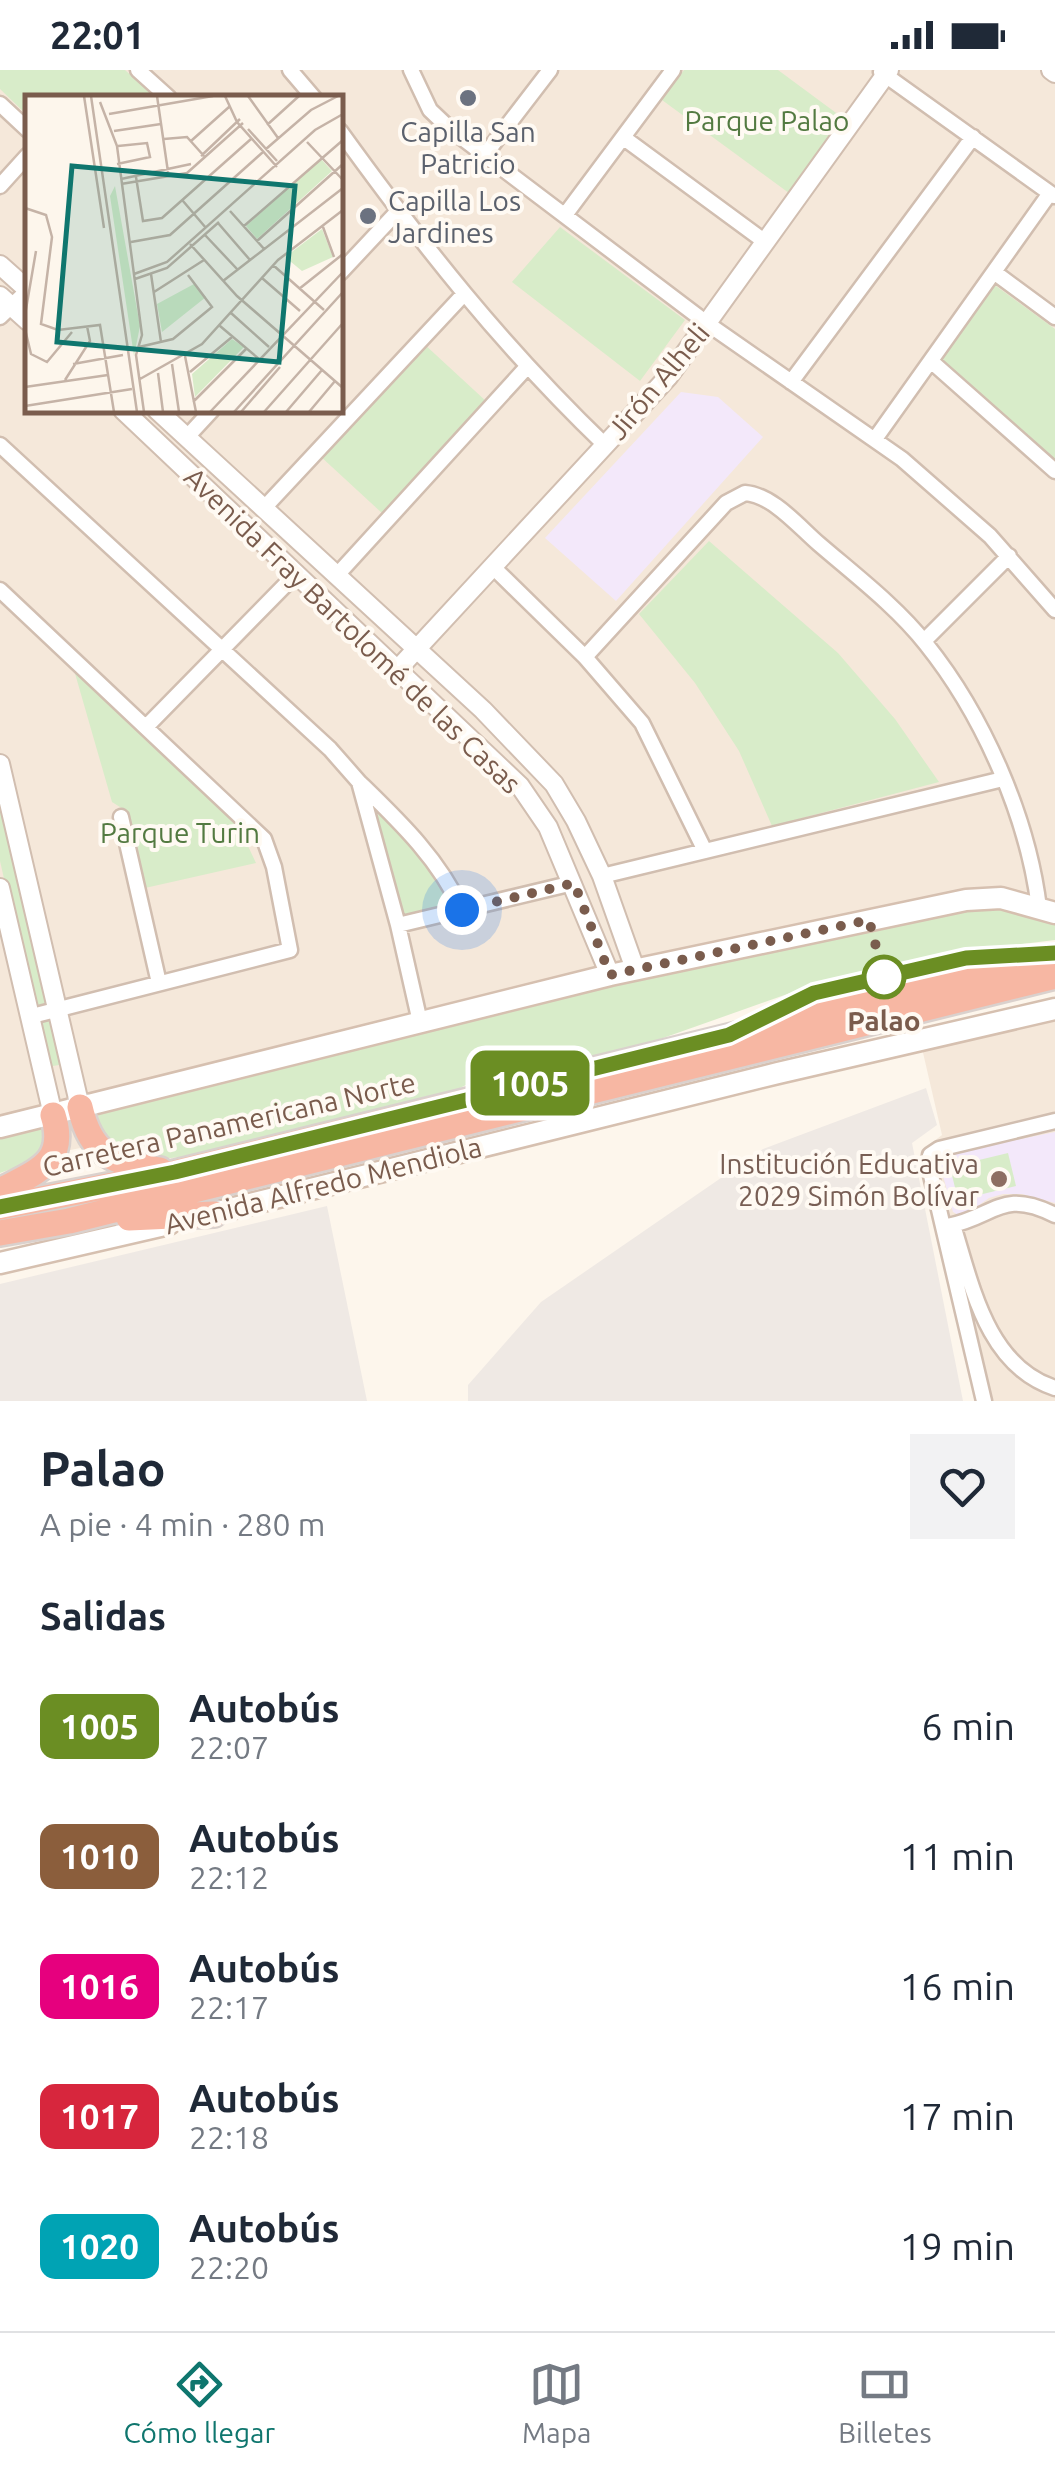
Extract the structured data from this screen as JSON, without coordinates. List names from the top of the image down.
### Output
{
  "streets": {
    "highway": ["Carretera Panamericana Norte"],
    "main road": ["Avenida Alfredo Mendiola"],
    "street": ["Jirón Alheli", "Avenida Fray Bartolomé de las Casas"]
  },
  "crossings": [
    ["Jirón Alheli", "Avenida Fray Bartolomé de las Casas"]
  ],
  "parks": ["Parque Palao", "Parque Turin"],
  "places": [
    "Capilla San Patricio",
    "Capilla Los Jardines",
    "Palao",
    "Institución Educativa 2029 Simón Bolívar"
  ],
  "lines": ["bus line 1005"],
  "page": {
    "status": "22:01",
    "on_map": "1005",
    "heading": [
      ["Palao", "A pie · 4 min · 280 m"],
      "Salidas"
    ],
    "list": [
      {
        "mark": "1005",
        "name": "Autobús",
        "note": "22:07",
        "value": "6 min"
      },
      {
        "mark": "1010",
        "name": "Autobús",
        "note": "22:12",
        "value": "11 min"
      },
      {
        "mark": "1016",
        "name": "Autobús",
        "note": "22:17",
        "value": "16 min"
      },
      {
        "mark": "1017",
        "name": "Autobús",
        "note": "22:18",
        "value": "17 min"
      },
      {
        "mark": "1020",
        "name": "Autobús",
        "note": "22:20",
        "value": "19 min"
      }
    ],
    "tabs": ["Cómo llegar", "Mapa", "Billetes"]
  }
}
